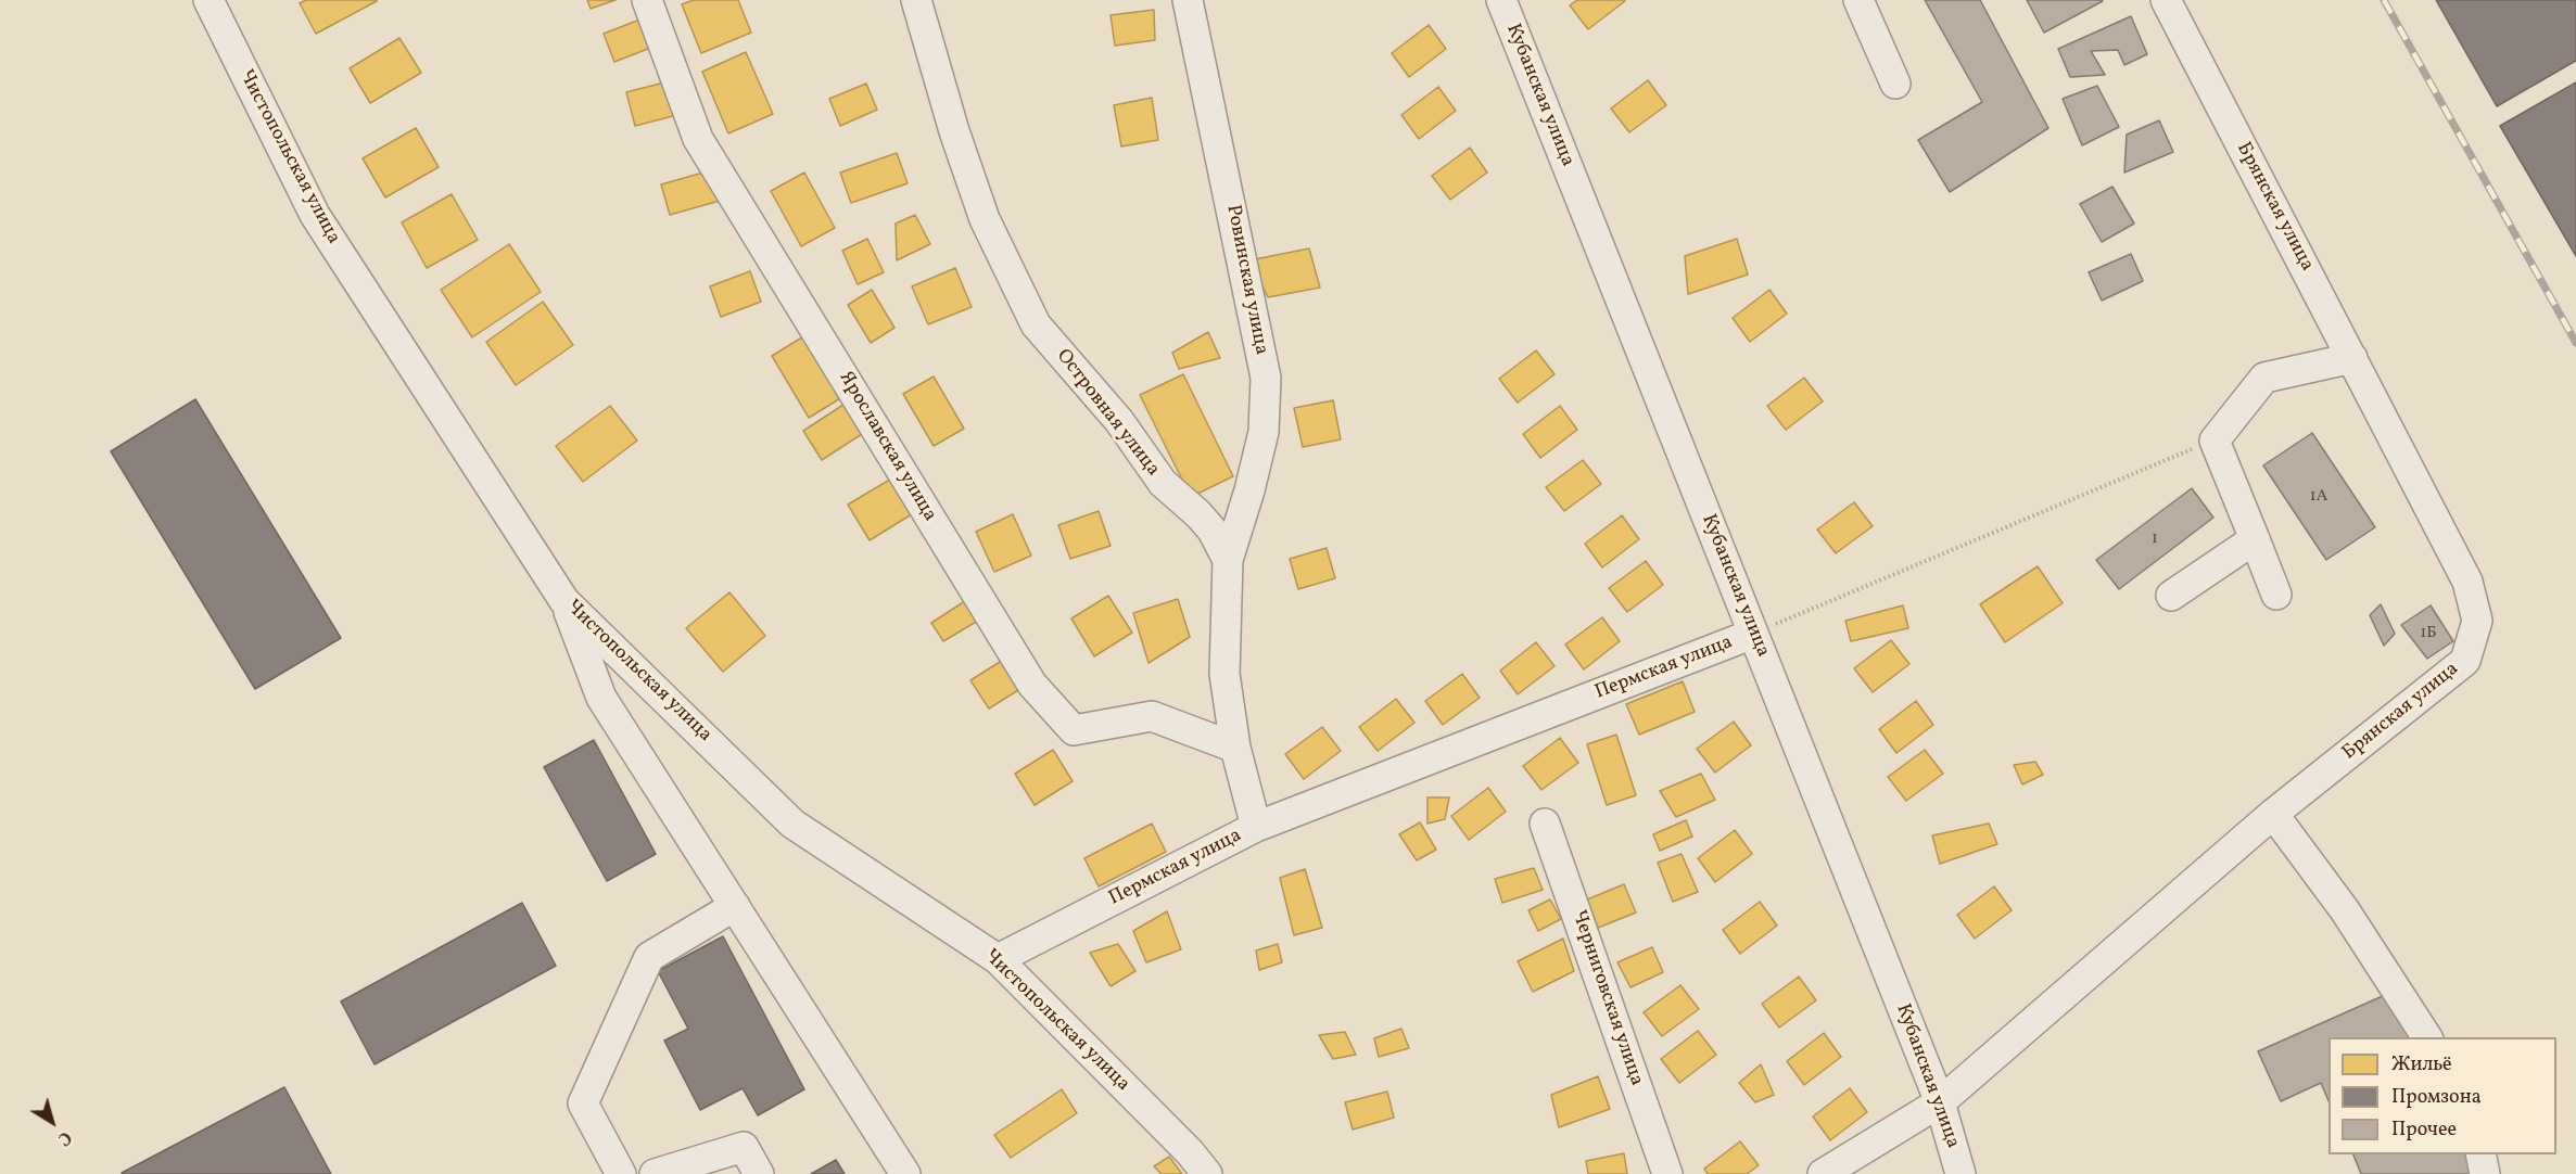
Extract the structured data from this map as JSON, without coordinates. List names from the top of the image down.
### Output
{
  "streets": {
    "street": [
      "Кубанская улица",
      "Чистопольская улица",
      "Брянская улица",
      "Ровинская улица",
      "Островная улица",
      "Ярославская улица",
      "Пермская улица",
      "Черниговская улица"
    ]
  },
  "crossings": [
    ["Кубанская улица", "Брянская улица"],
    ["Кубанская улица", "Пермская улица"],
    ["Чистопольская улица", "Пермская улица"],
    ["Ровинская улица", "Островная улица"],
    ["Островная улица", "Ярославская улица"],
    ["Островная улица", "Пермская улица"]
  ],
  "house_numbers": ["1А", "1", "1Б"],
  "legend": ["Жильё", "Промзона", "Прочее"],
  "north": "bottom right"
}
